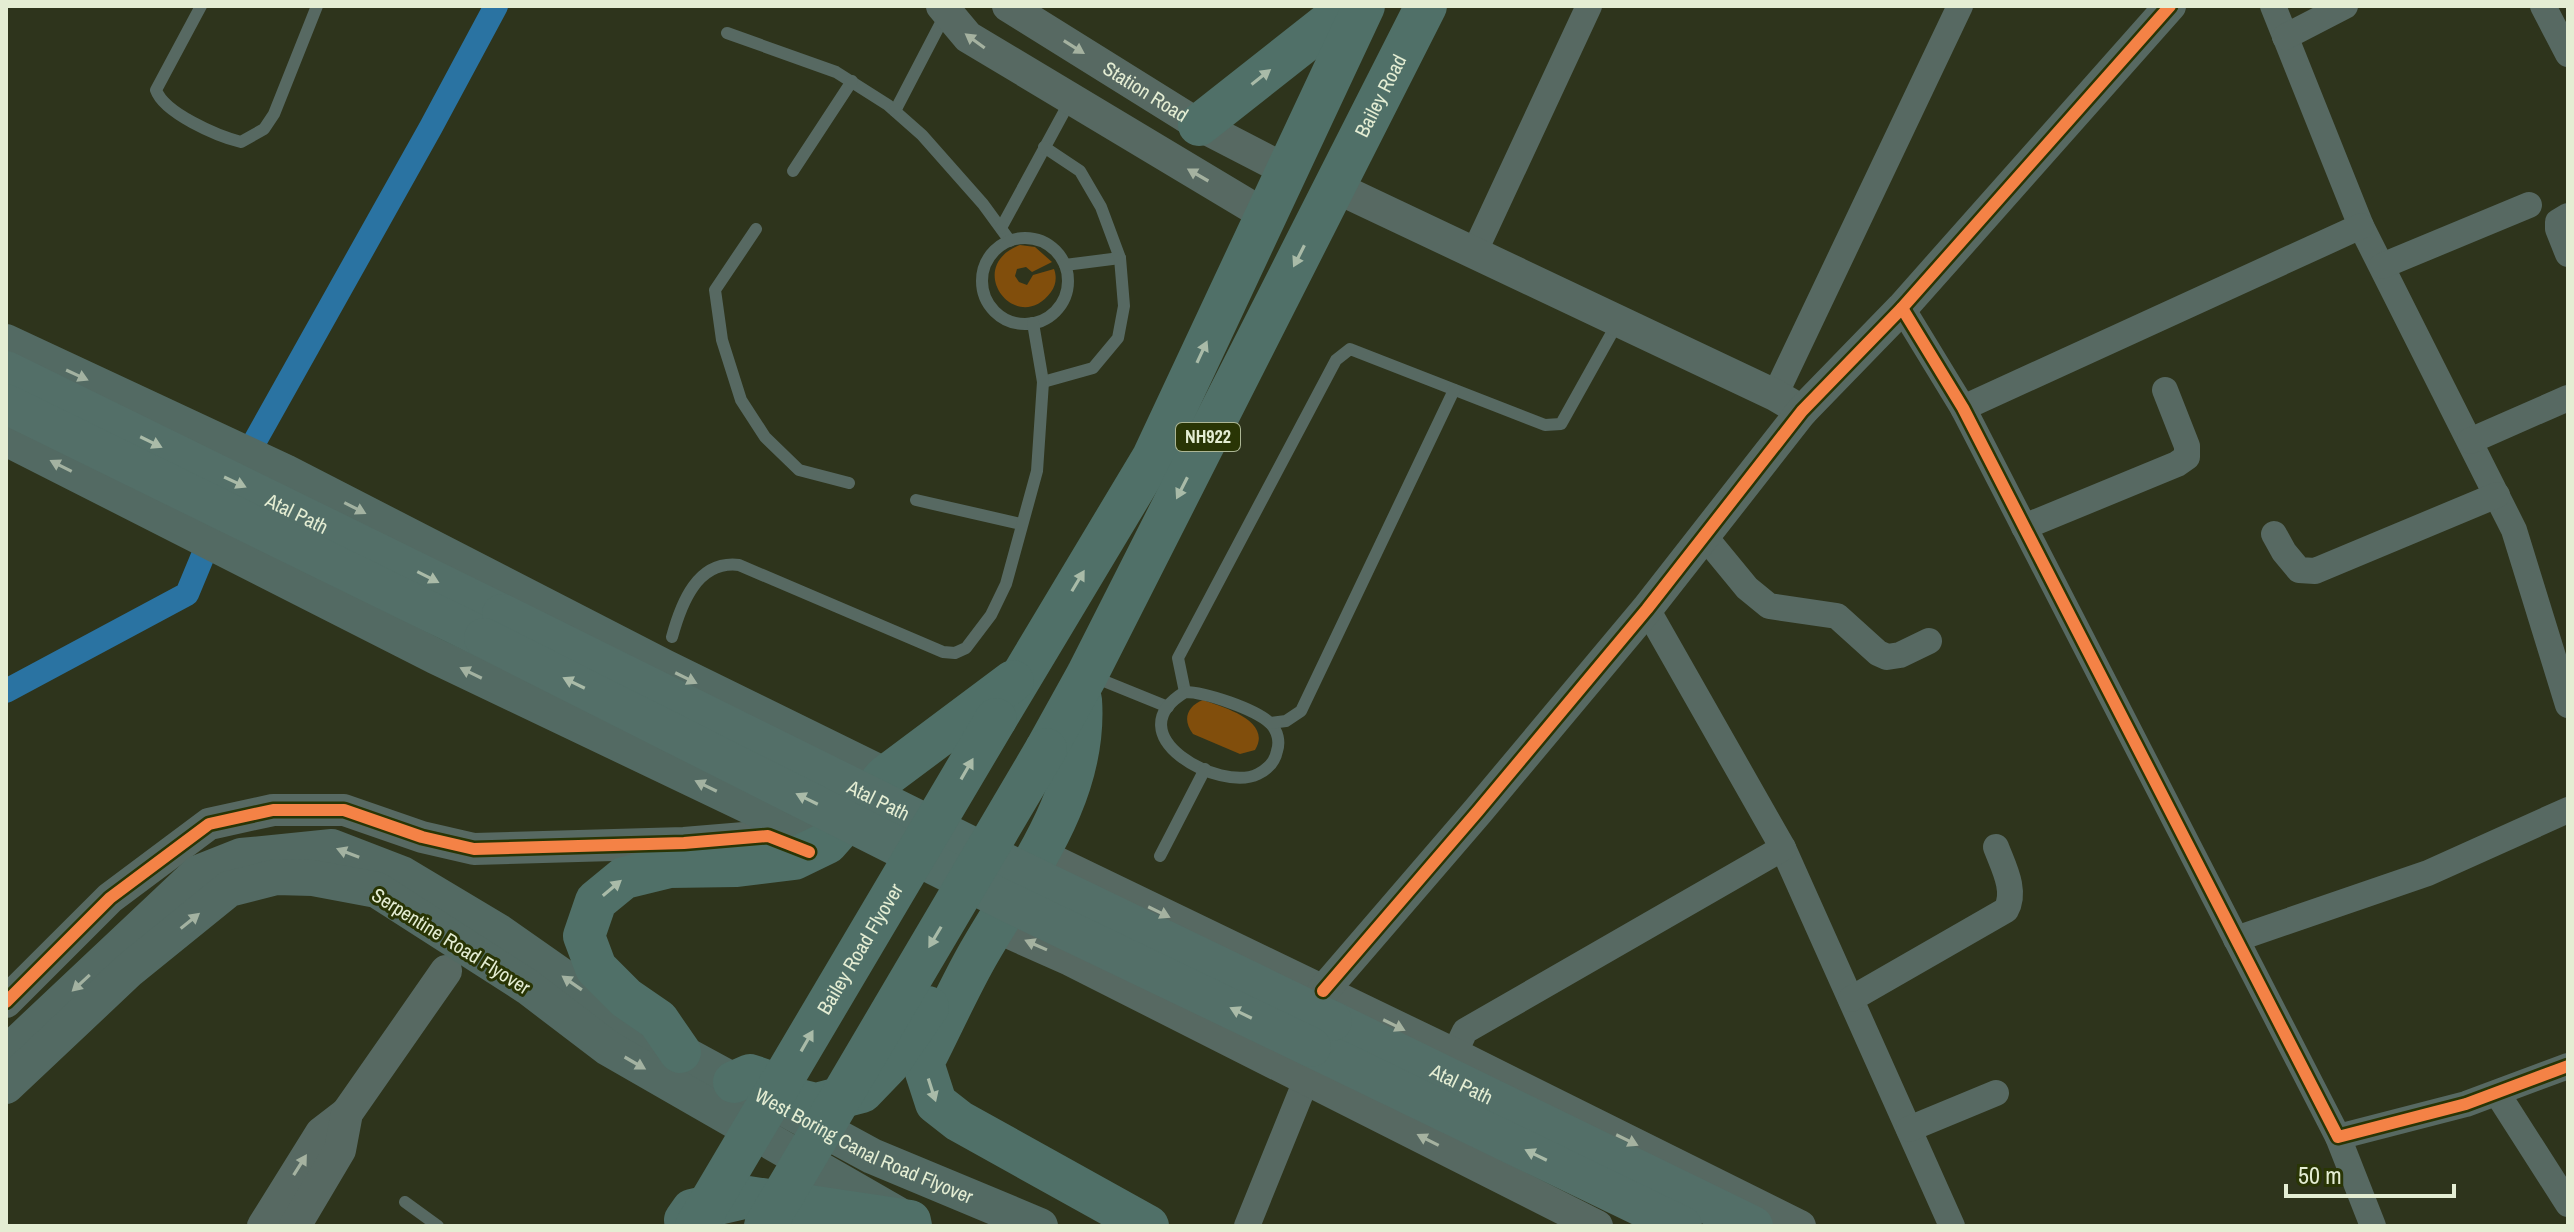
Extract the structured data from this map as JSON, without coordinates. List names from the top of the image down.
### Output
{
  "streets": {
    "highway": ["Bailey Road", "NH922", "Bailey Road Flyover"],
    "main road": ["Atal Path", "Serpentine Road Flyover", "West Boring Canal Road Flyover"],
    "street": ["Station Road"]
  },
  "crossings": [
    ["Station Road", "NH922"],
    ["Bailey Road", "NH922"],
    ["NH922", "Bailey Road Flyover"],
    ["Serpentine Road Flyover", "West Boring Canal Road Flyover"]
  ],
  "scale_bar": "50 m"
}
